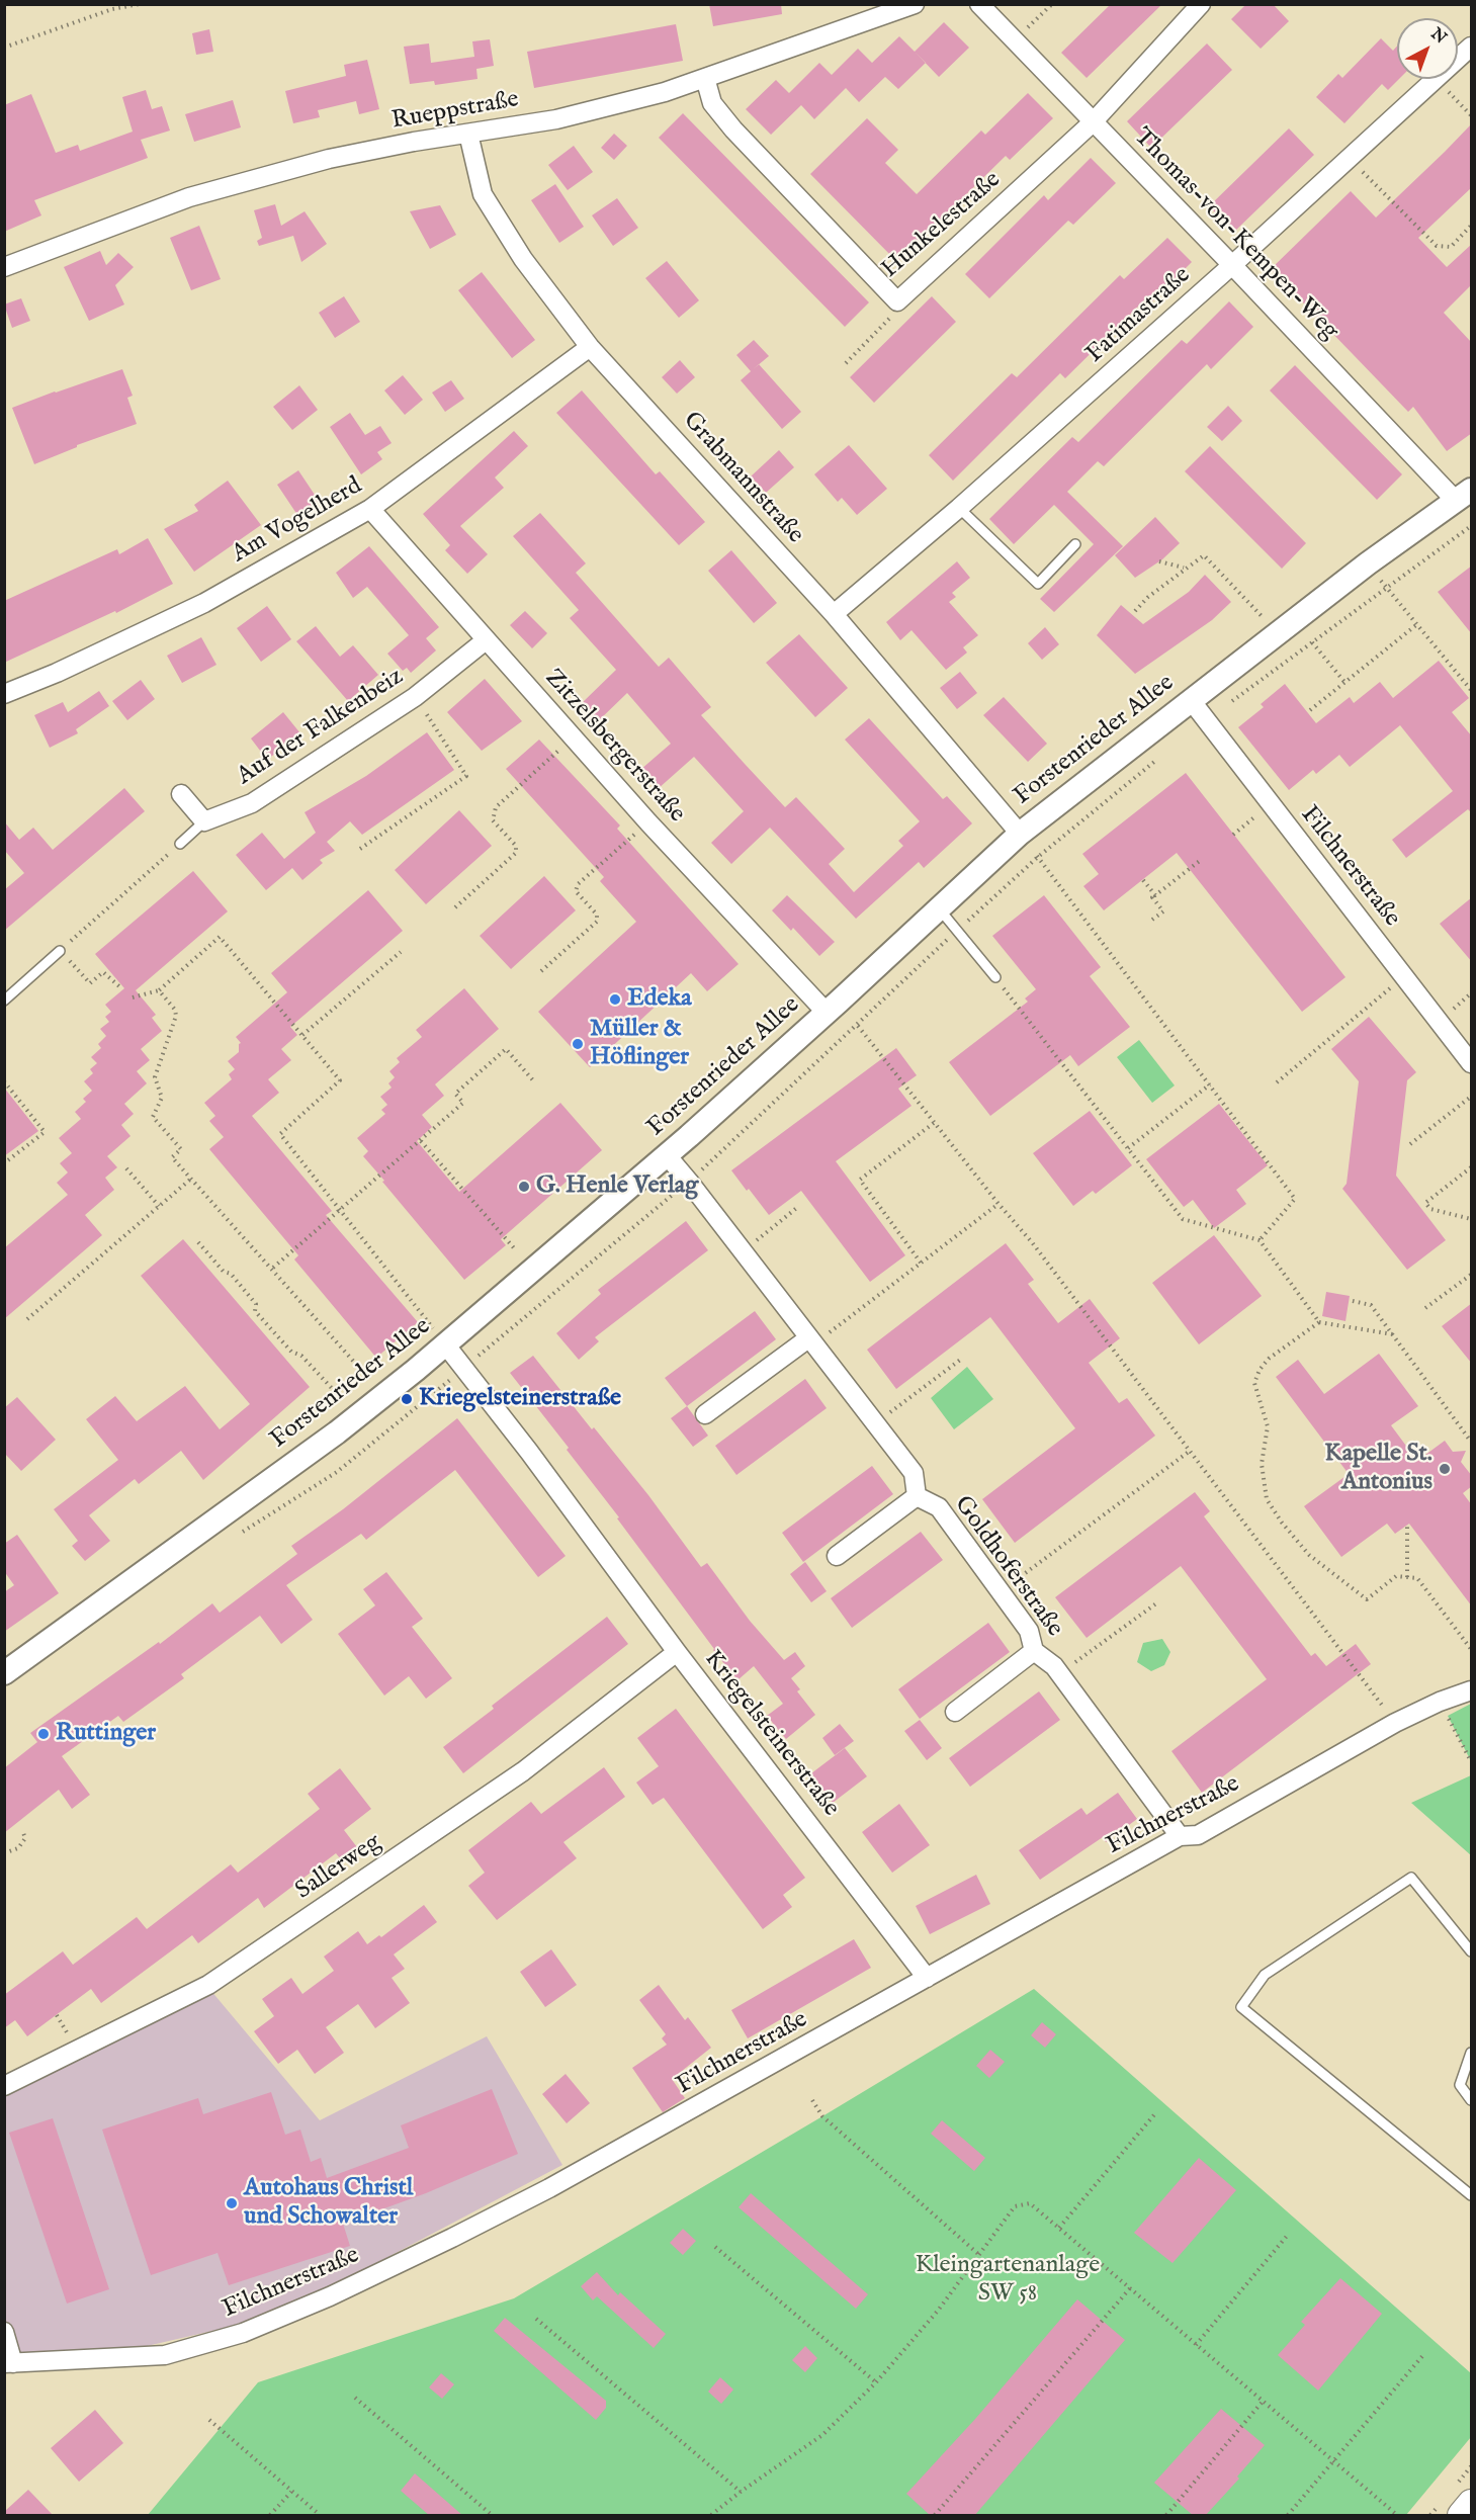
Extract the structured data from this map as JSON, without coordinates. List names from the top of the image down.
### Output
{
  "streets": {
    "street": [
      "Rueppstraße",
      "Hunkelestraße",
      "Thomas-von-Kempen-Weg",
      "Fatimastraße",
      "Grabmannstraße",
      "Am Vogelherd",
      "Auf der Falkenbeiz",
      "Forstenrieder Allee",
      "Zitzelsbergerstraße",
      "Filchnerstraße",
      "Goldhoferstraße",
      "Kriegelsteinerstraße",
      "Sallerweg"
    ]
  },
  "crossings": [
    ["Rueppstraße", "Hunkelestraße"],
    ["Rueppstraße", "Grabmannstraße"],
    ["Hunkelestraße", "Thomas-von-Kempen-Weg"],
    ["Thomas-von-Kempen-Weg", "Fatimastraße"],
    ["Thomas-von-Kempen-Weg", "Forstenrieder Allee"],
    ["Fatimastraße", "Grabmannstraße"],
    ["Grabmannstraße", "Am Vogelherd"],
    ["Grabmannstraße", "Forstenrieder Allee"],
    ["Am Vogelherd", "Zitzelsbergerstraße"],
    ["Auf der Falkenbeiz", "Zitzelsbergerstraße"],
    ["Forstenrieder Allee", "Zitzelsbergerstraße"],
    ["Forstenrieder Allee", "Filchnerstraße"],
    ["Forstenrieder Allee", "Goldhoferstraße"],
    ["Forstenrieder Allee", "Kriegelsteinerstraße"],
    ["Filchnerstraße", "Goldhoferstraße"],
    ["Filchnerstraße", "Kriegelsteinerstraße"],
    ["Kriegelsteinerstraße", "Sallerweg"]
  ],
  "parks": ["Kleingartenanlage SW 58"],
  "places": [
    "Edeka",
    "Müller & Höflinger",
    "G. Henle Verlag",
    "Kriegelsteinerstraße",
    "Kapelle St. Antonius",
    "Ruttinger",
    "Autohaus Christl und Schowalter"
  ],
  "north": "top right"
}
